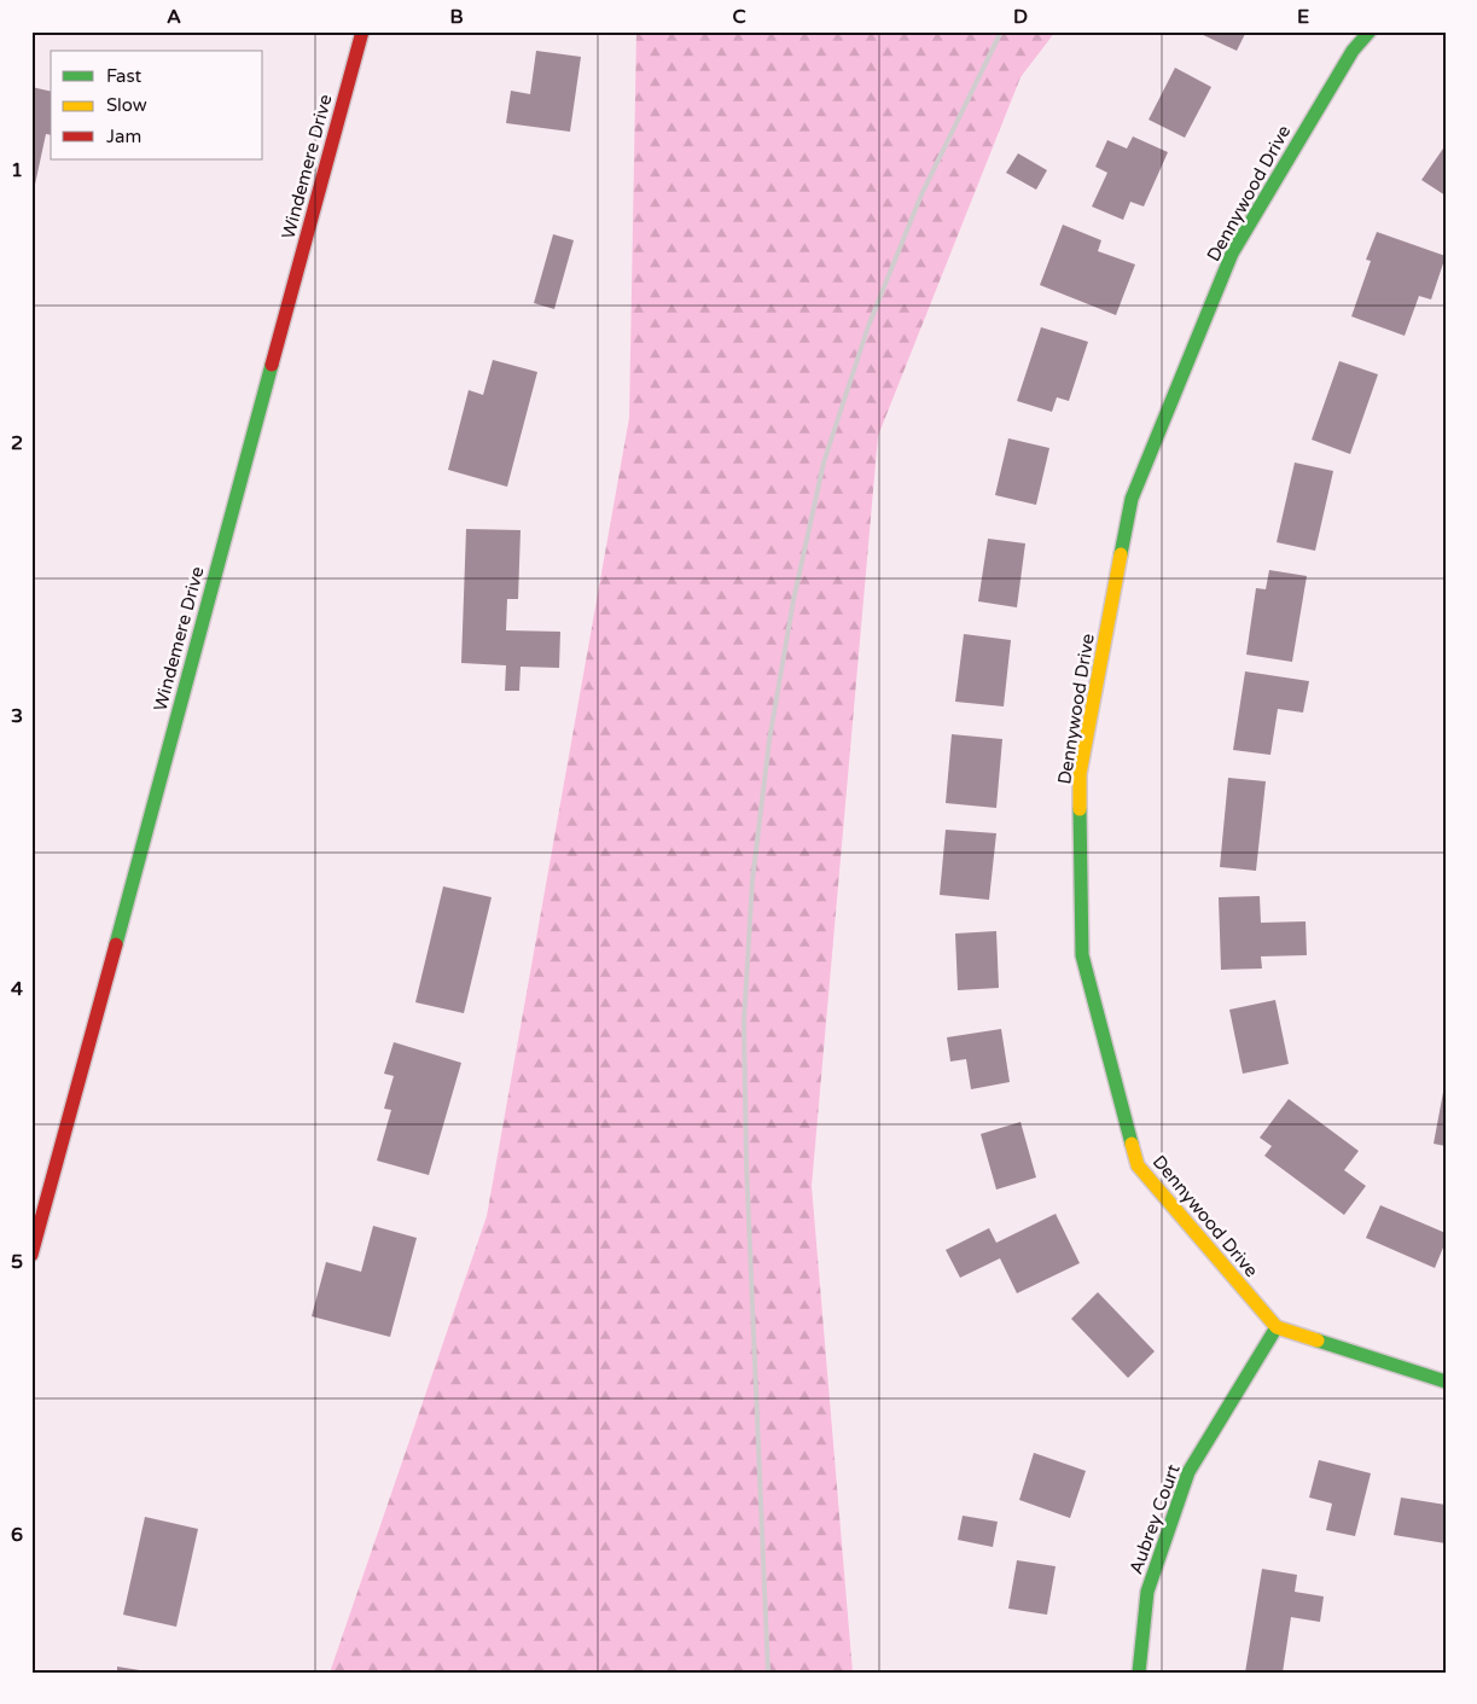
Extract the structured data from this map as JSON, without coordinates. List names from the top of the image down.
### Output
{
  "streets": {
    "street": ["Windemere Drive", "Dennywood Drive", "Aubrey Court"]
  },
  "crossings": [
    ["Dennywood Drive", "Aubrey Court"]
  ],
  "legend": ["Fast", "Slow", "Jam"],
  "grid": {
    "columns": [
      "A",
      "B",
      "C",
      "D",
      "E"
    ],
    "rows": [
      "1",
      "2",
      "3",
      "4",
      "5",
      "6"
    ]
  }
}
